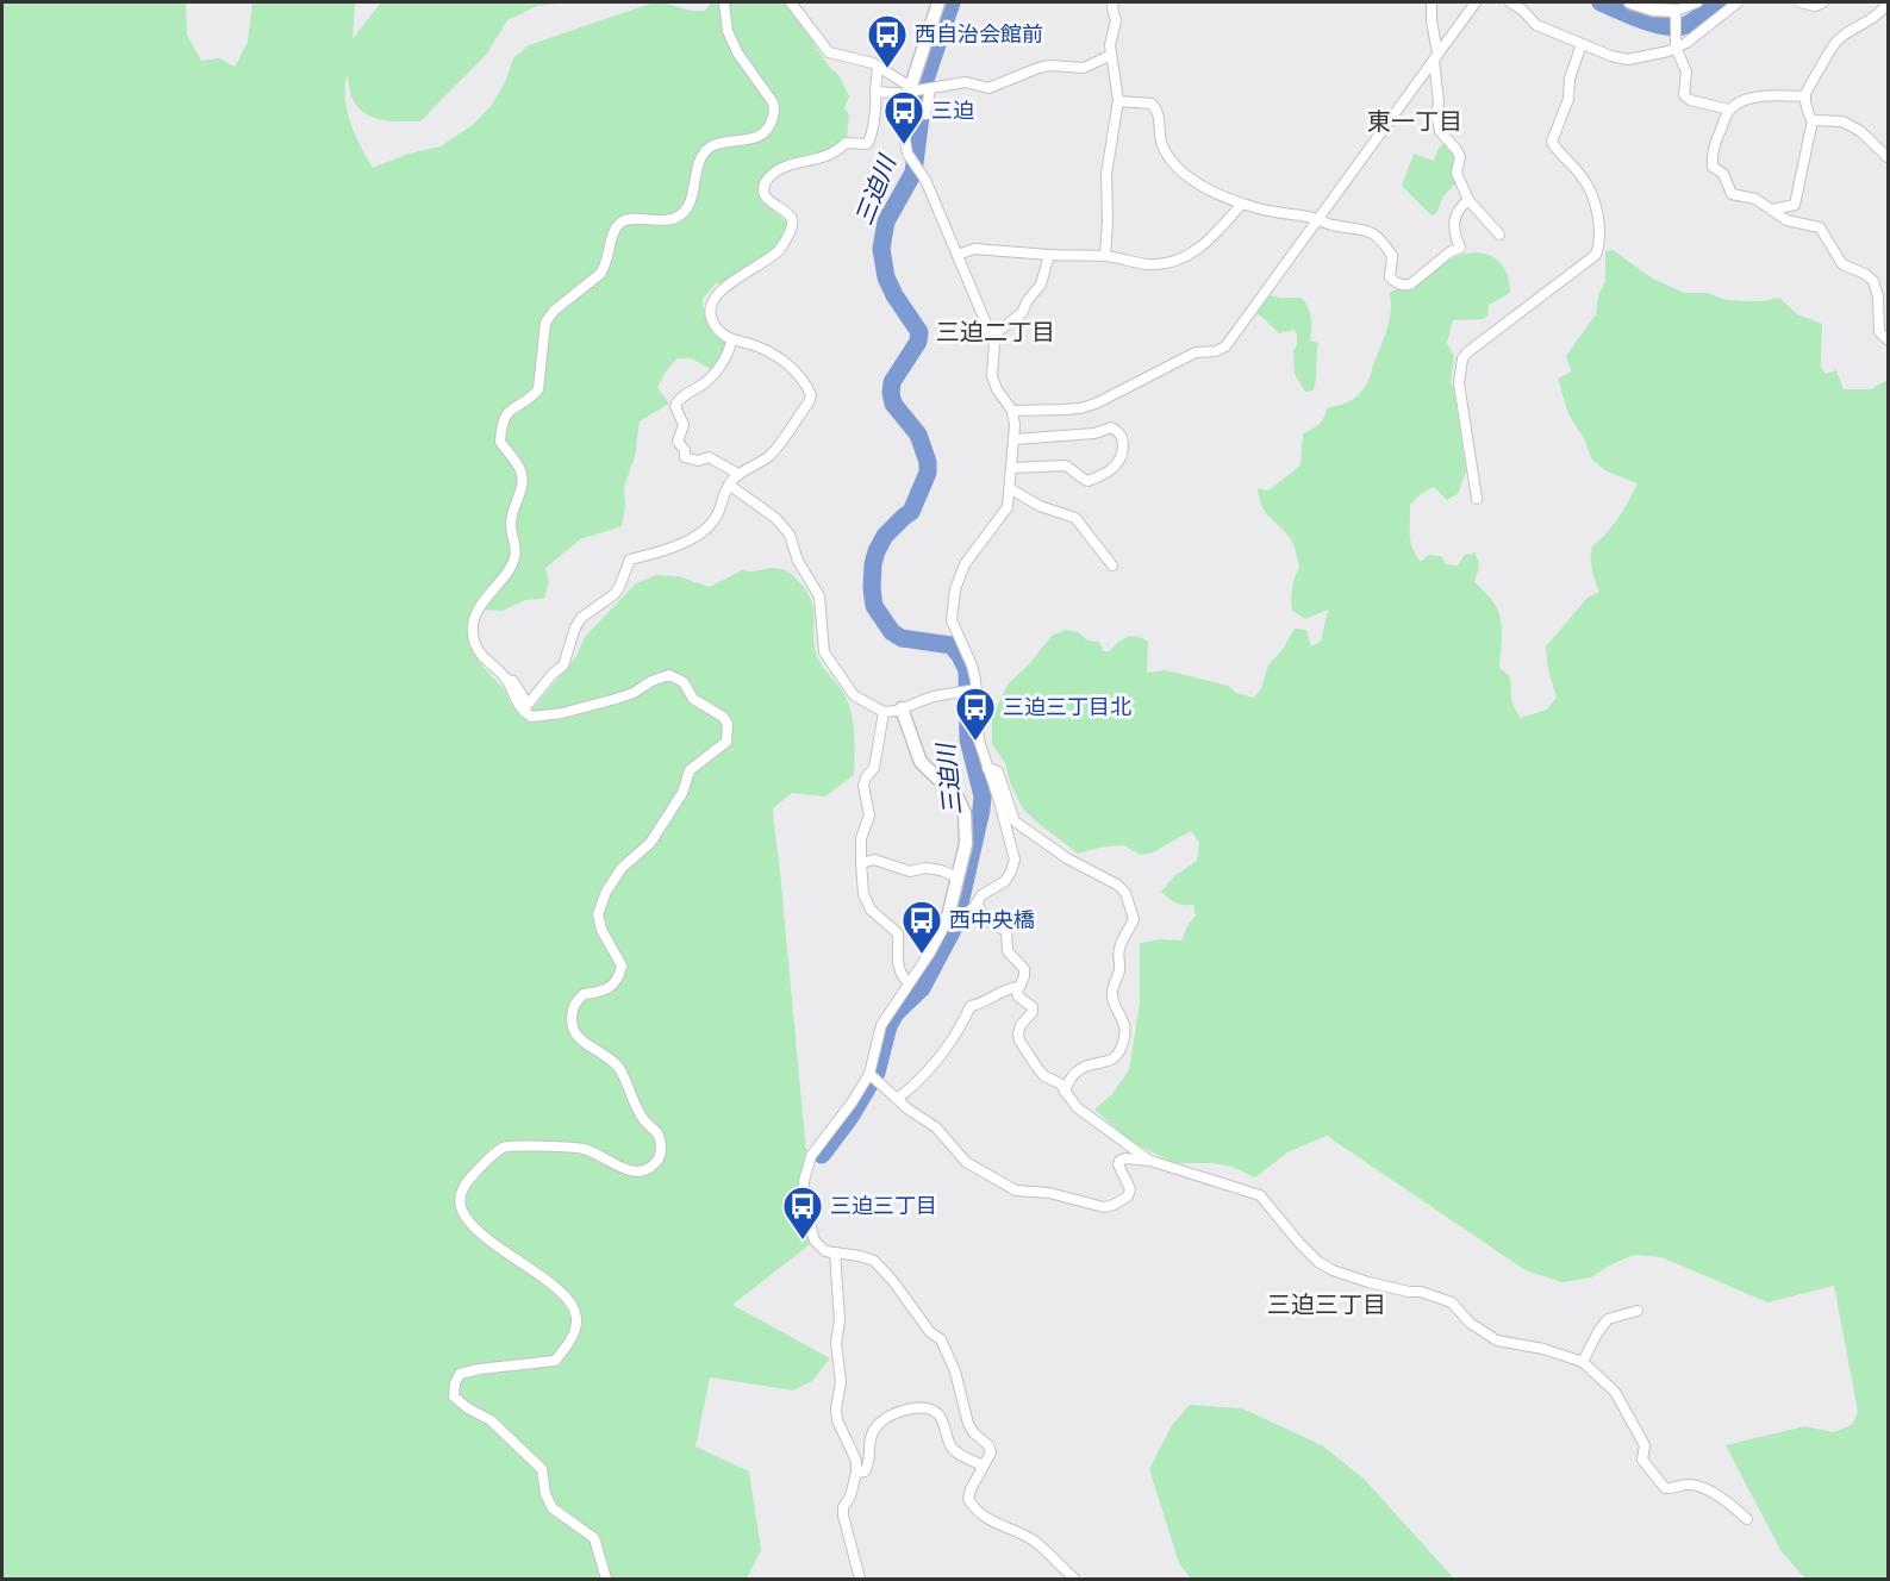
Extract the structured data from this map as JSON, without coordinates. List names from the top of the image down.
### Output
{
  "districts": ["東一丁目", "三迫二丁目", "三迫三丁目"],
  "water": ["三迫川"],
  "places": {
    "bus stop": [
      "西自治会館前",
      "三迫",
      "三迫三丁目北",
      "西中央橋",
      "三迫三丁目"
    ]
  }
}
